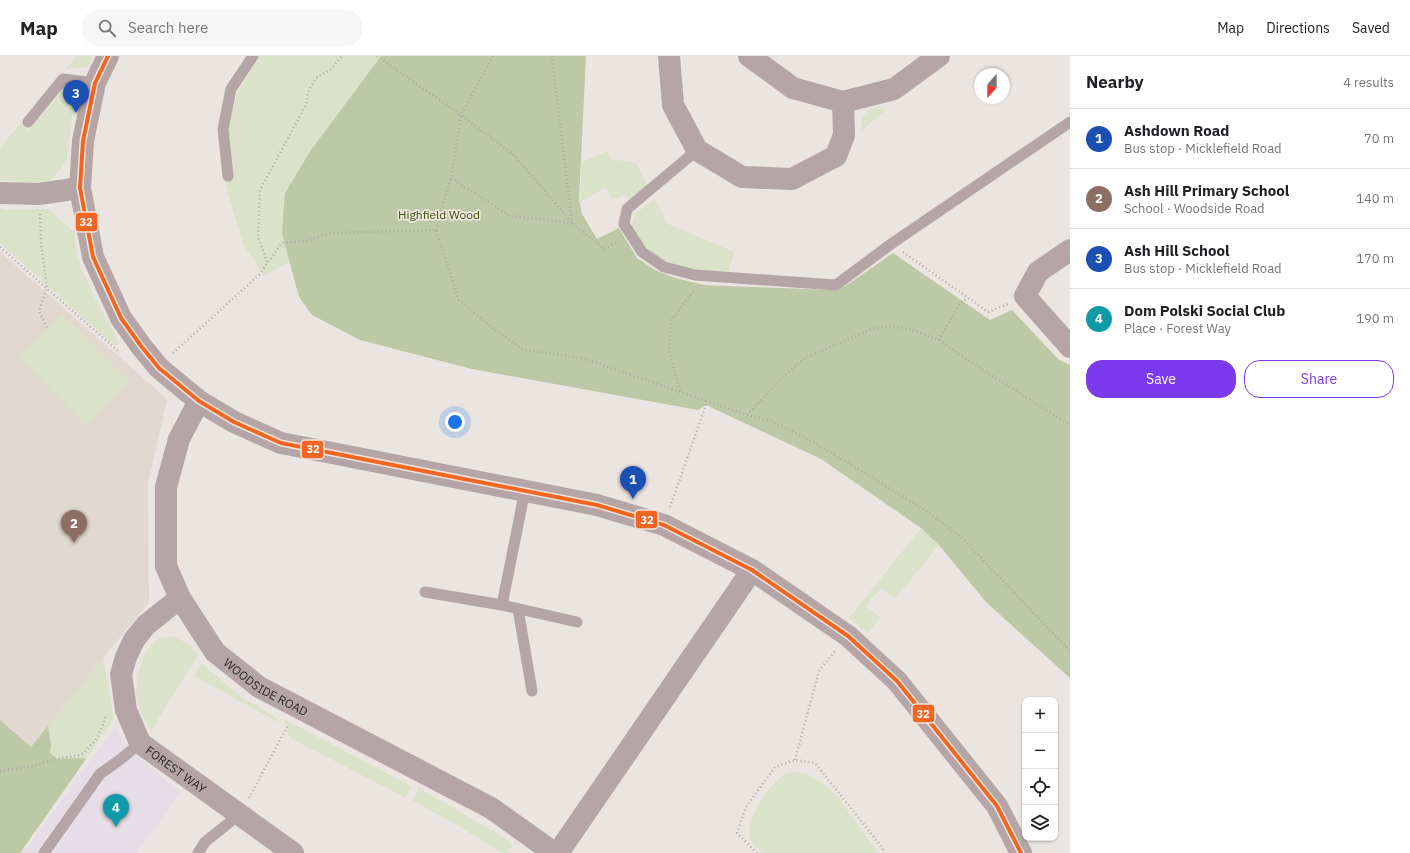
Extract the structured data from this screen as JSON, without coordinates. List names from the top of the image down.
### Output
{
  "streets": {
    "street": ["WOODSIDE ROAD", "FOREST WAY"]
  },
  "crossings": [
    ["WOODSIDE ROAD", "FOREST WAY"]
  ],
  "parks": ["Highfield Wood"],
  "lines": ["transit line 32"],
  "north": "bottom",
  "page": {
    "header": "Map",
    "search": "Search here",
    "nav": ["Map", "Directions", "Saved"],
    "heading": ["Nearby", "4 results"],
    "pins": [
      "3",
      "1",
      "2",
      "4"
    ],
    "list": [
      {
        "mark": "1",
        "name": "Ashdown Road",
        "note": "Bus stop · Micklefield Road",
        "value": "70 m"
      },
      {
        "mark": "2",
        "name": "Ash Hill Primary School",
        "note": "School · Woodside Road",
        "value": "140 m"
      },
      {
        "mark": "3",
        "name": "Ash Hill School",
        "note": "Bus stop · Micklefield Road",
        "value": "170 m"
      },
      {
        "mark": "4",
        "name": "Dom Polski Social Club",
        "note": "Place · Forest Way",
        "value": "190 m"
      }
    ],
    "buttons": ["Save", "Share"],
    "map_buttons": ["+", "−"]
  }
}
